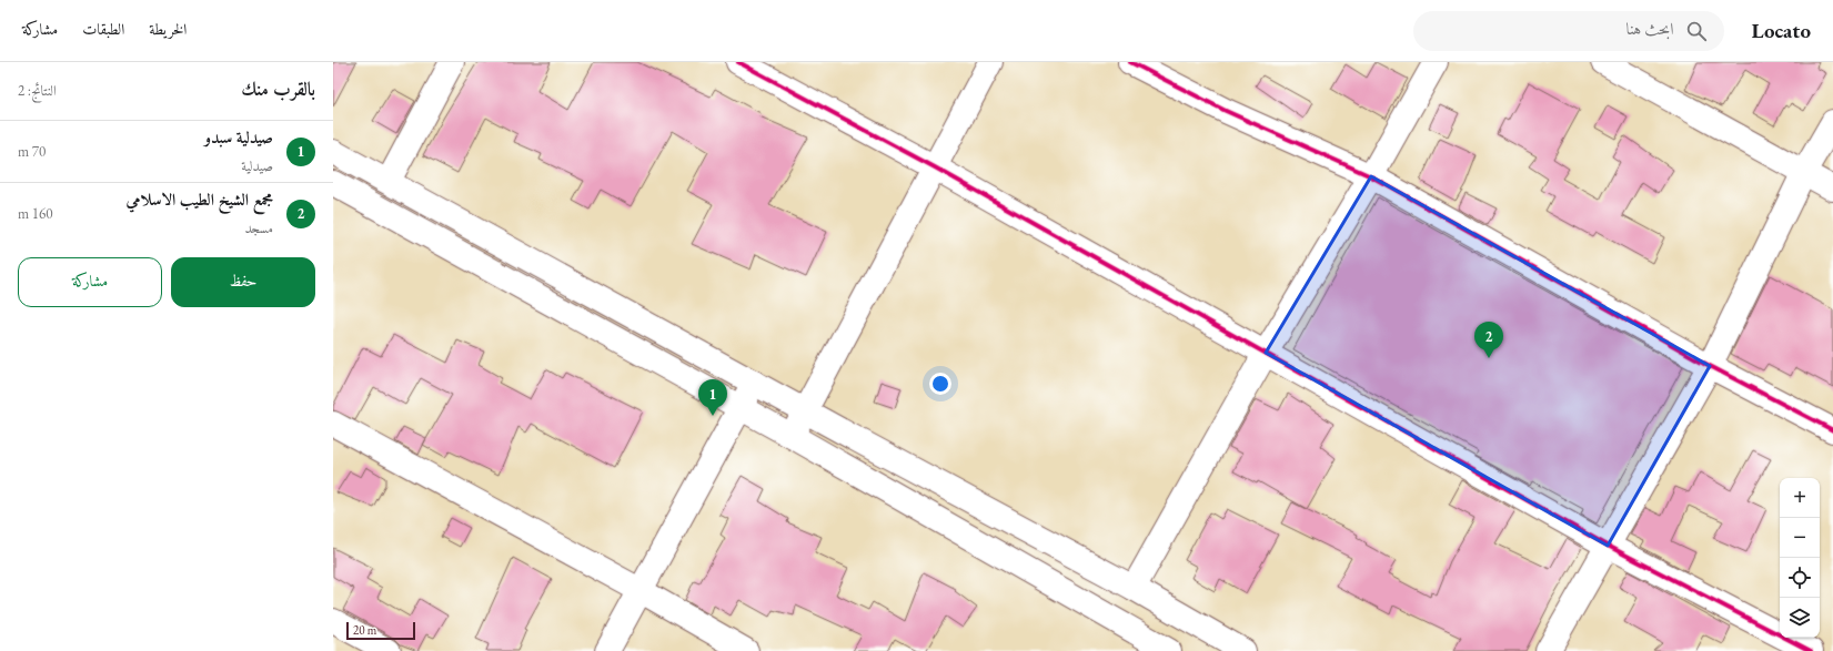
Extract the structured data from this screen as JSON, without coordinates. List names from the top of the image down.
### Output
{
  "scale_bar": "20 m",
  "page": {
    "header": "Locato",
    "search": "ابحث هنا",
    "nav": ["الخريطة", "الطبقات", "مشاركة"],
    "heading": ["بالقرب منك", "النتائج: 2"],
    "list": [
      {
        "mark": "1",
        "name": "صيدلية سبدو",
        "note": "صيدلية",
        "value": "70 m"
      },
      {
        "mark": "2",
        "name": "مجمع الشيخ الطيب الاسلامي",
        "note": "مسجد",
        "value": "160 m"
      }
    ],
    "buttons": ["حفظ", "مشاركة"],
    "pins": ["2", "1"],
    "map_buttons": ["+", "−"],
    "scale": "20 m"
  }
}
